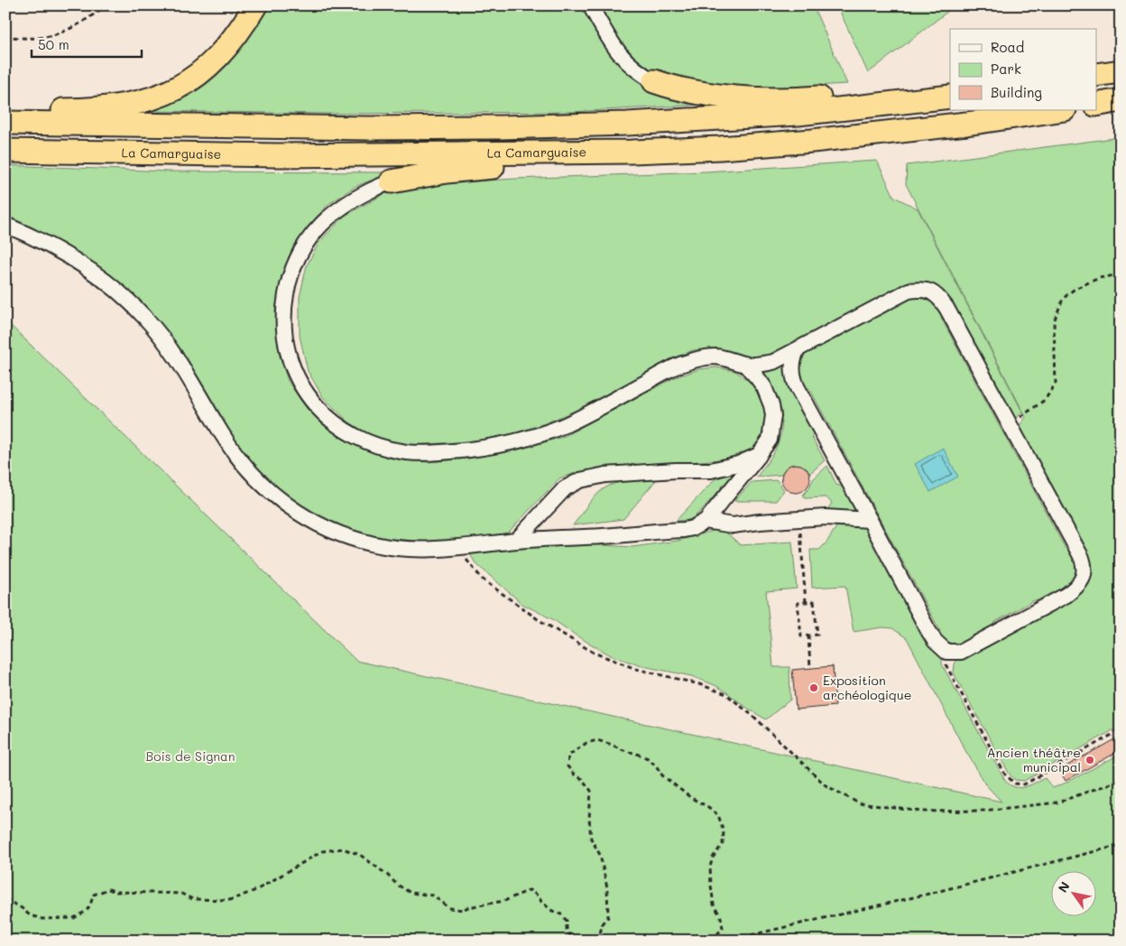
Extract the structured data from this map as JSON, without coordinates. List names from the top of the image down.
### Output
{
  "streets": {
    "highway": ["La Camarguaise"]
  },
  "parks": ["Bois de Signan"],
  "places": ["Exposition archéologique", "Ancien théâtre municipal"],
  "legend": ["Road", "Park", "Building"],
  "scale_bar": "50 m",
  "north": "top left"
}
